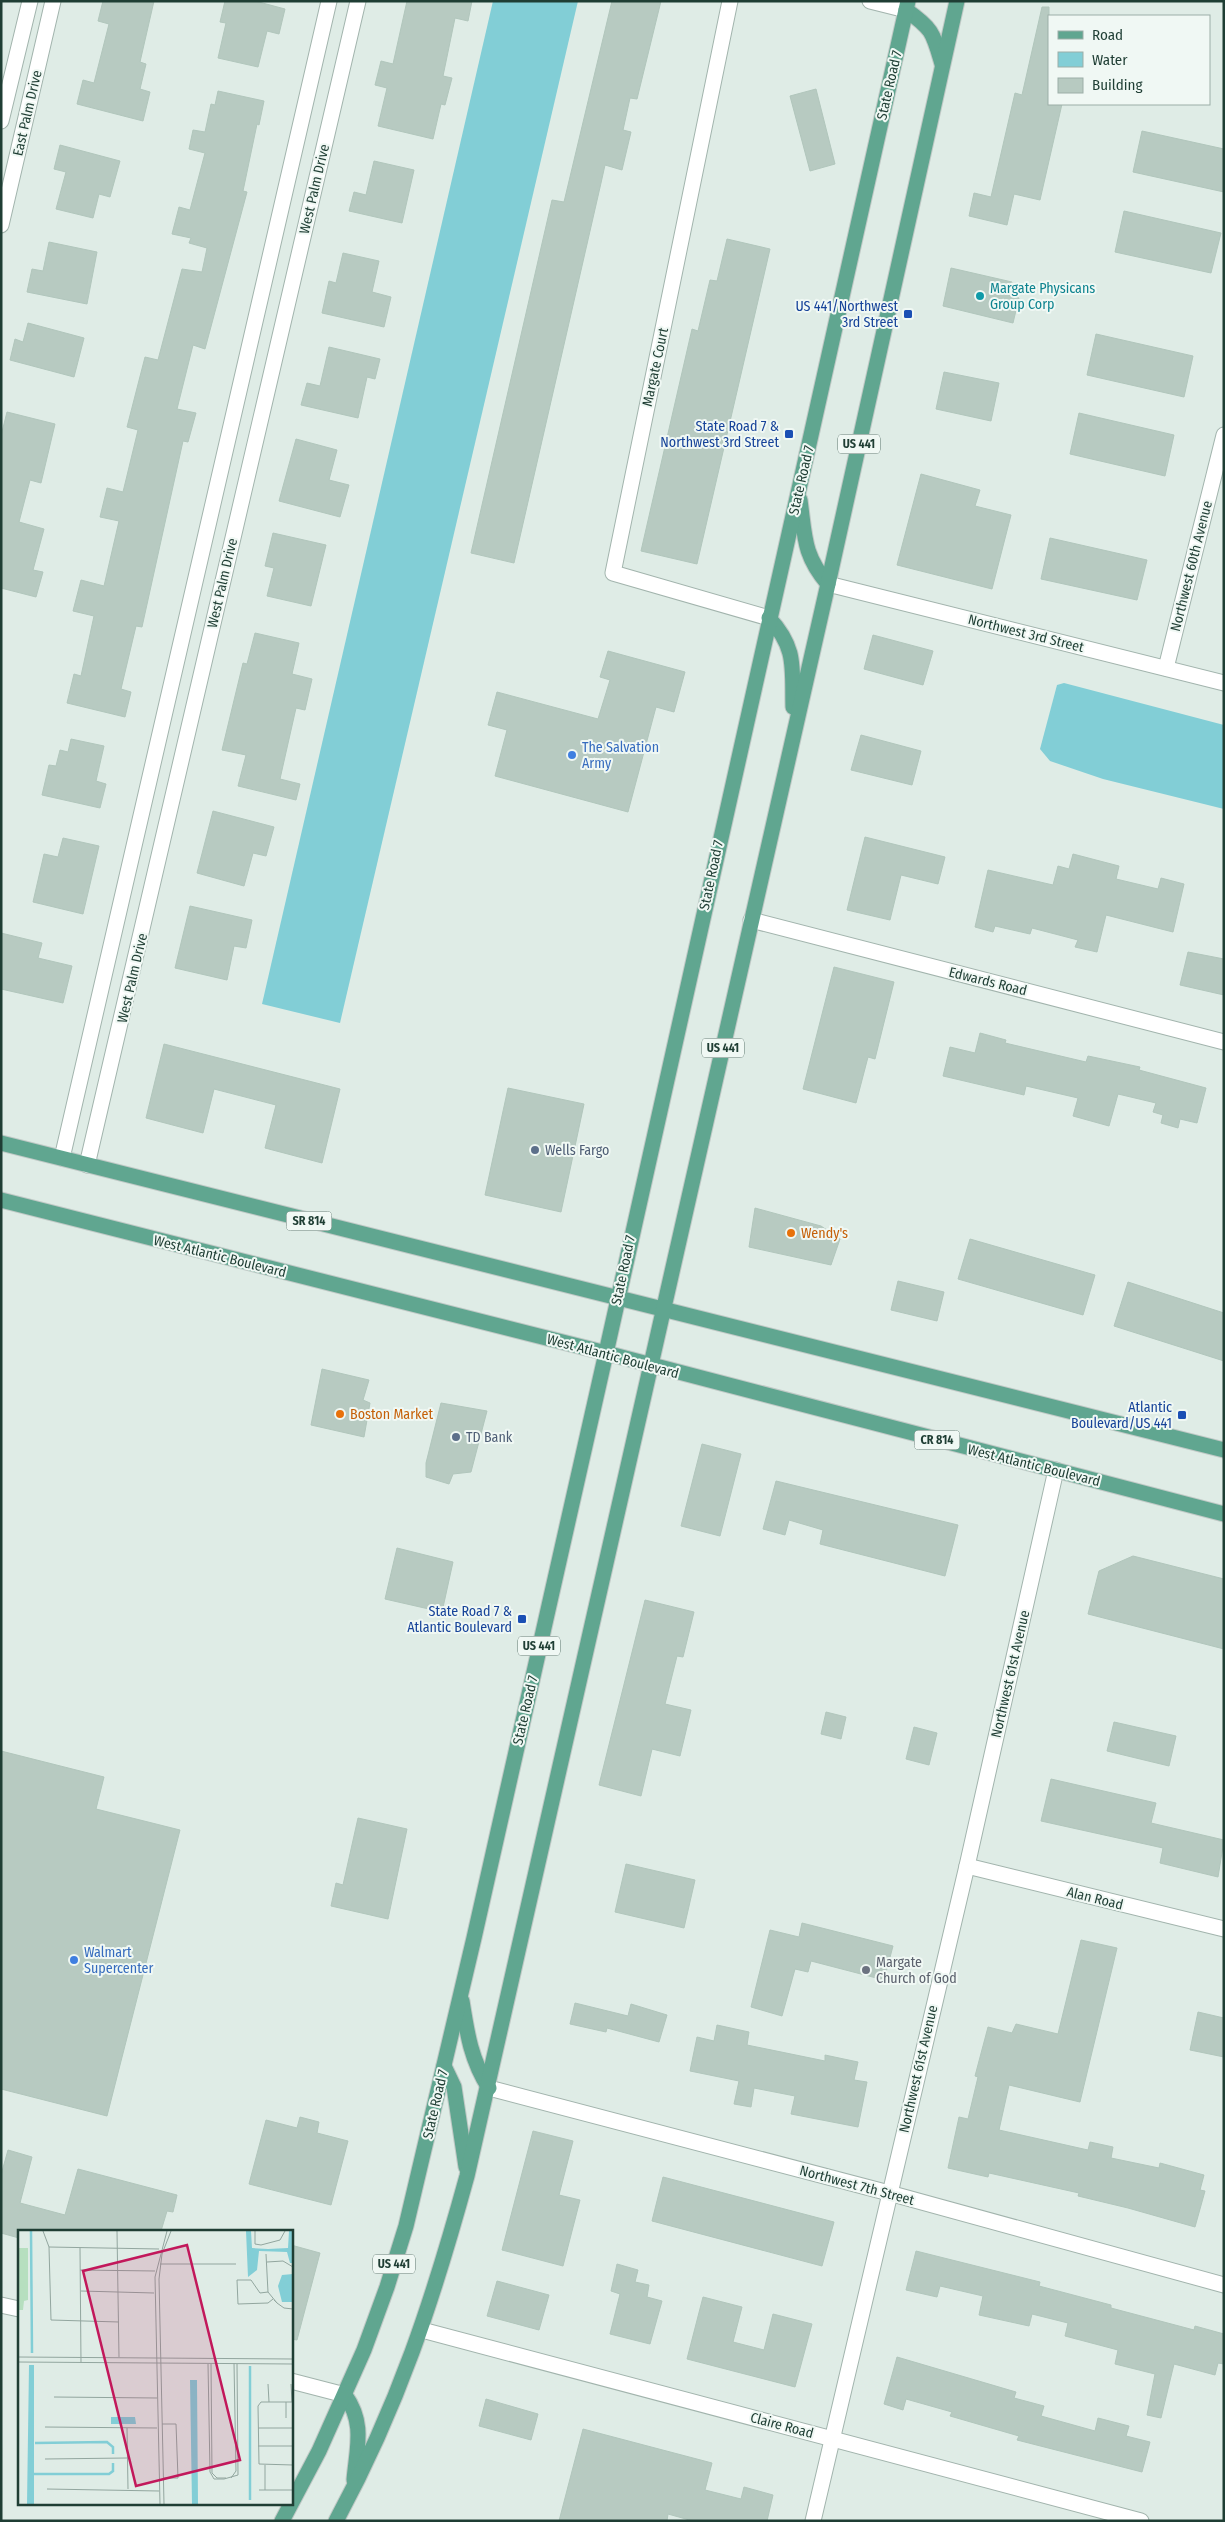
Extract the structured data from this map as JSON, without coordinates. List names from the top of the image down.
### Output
{
  "streets": {
    "main road": [
      "State Road 7",
      "US 441",
      "SR 814",
      "West Atlantic Boulevard",
      "CR 814"
    ],
    "street": [
      "East Palm Drive",
      "West Palm Drive",
      "Margate Court",
      "Northwest 60th Avenue",
      "Northwest 3rd Street",
      "Edwards Road",
      "Northwest 61st Avenue",
      "Alan Road",
      "Northwest 7th Street",
      "Claire Road"
    ]
  },
  "crossings": [
    ["State Road 7", "Margate Court"],
    ["State Road 7", "SR 814"],
    ["State Road 7", "West Atlantic Boulevard"],
    ["West Palm Drive", "SR 814"],
    ["US 441", "Northwest 3rd Street"],
    ["US 441", "Edwards Road"],
    ["US 441", "SR 814"],
    ["US 441", "West Atlantic Boulevard"],
    ["US 441", "Northwest 7th Street"],
    ["US 441", "Claire Road"],
    ["Northwest 60th Avenue", "Northwest 3rd Street"],
    ["West Atlantic Boulevard", "Northwest 61st Avenue"],
    ["Northwest 61st Avenue", "Alan Road"],
    ["Northwest 61st Avenue", "Northwest 7th Street"],
    ["Northwest 61st Avenue", "Claire Road"]
  ],
  "places": {
    "other": [
      "Margate Physicans Group Corp",
      "The Salvation Army",
      "Wells Fargo",
      "Wendy's",
      "Boston Market",
      "TD Bank",
      "Walmart Supercenter",
      "Margate Church of God"
    ],
    "transit": [
      "US 441/Northwest 3rd Street",
      "State Road 7 & Northwest 3rd Street",
      "Atlantic Boulevard/US 441",
      "State Road 7 & Atlantic Boulevard"
    ]
  },
  "legend": ["Road", "Water", "Building"]
}
